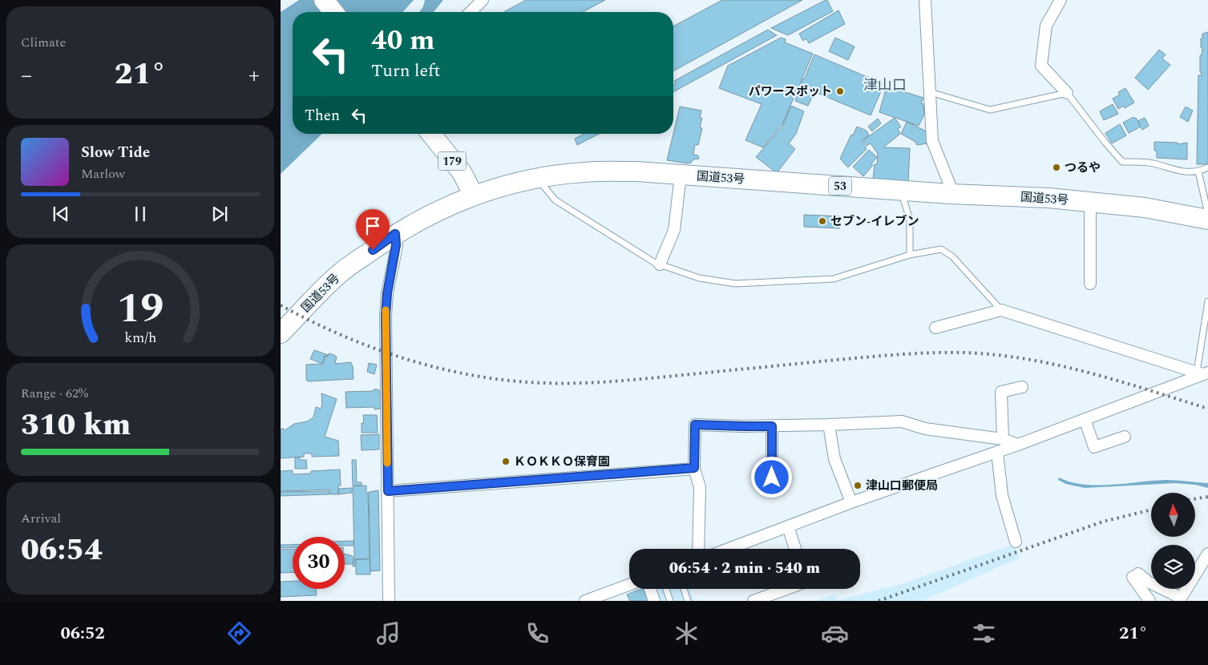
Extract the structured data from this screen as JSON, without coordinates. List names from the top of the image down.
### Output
{
  "streets": {
    "highway": ["179", "国道53号", "53"]
  },
  "crossings": [
    ["179", "国道53号"]
  ],
  "districts": ["津山口"],
  "places": [
    "パワースポット",
    "つるや",
    "セブン-イレブン",
    "ＫＯＫＫＯ保育園",
    "津山口郵便局"
  ],
  "north": "top",
  "page": {
    "tile": [
      "Climate",
      ["Range · 62%", "310 km"],
      ["Arrival", "06:54"]
    ],
    "turn": ["40 m", "Turn left"],
    "heat": ["−", "21°", "+"],
    "then": "Then",
    "song": ["Slow Tide", "Marlow"],
    "limit": "30",
    "trip": "06:54 · 2 min · 540 m",
    "tabs": ["06:52", "21°"],
    "gauge": ["19", "km/h"]
  }
}
